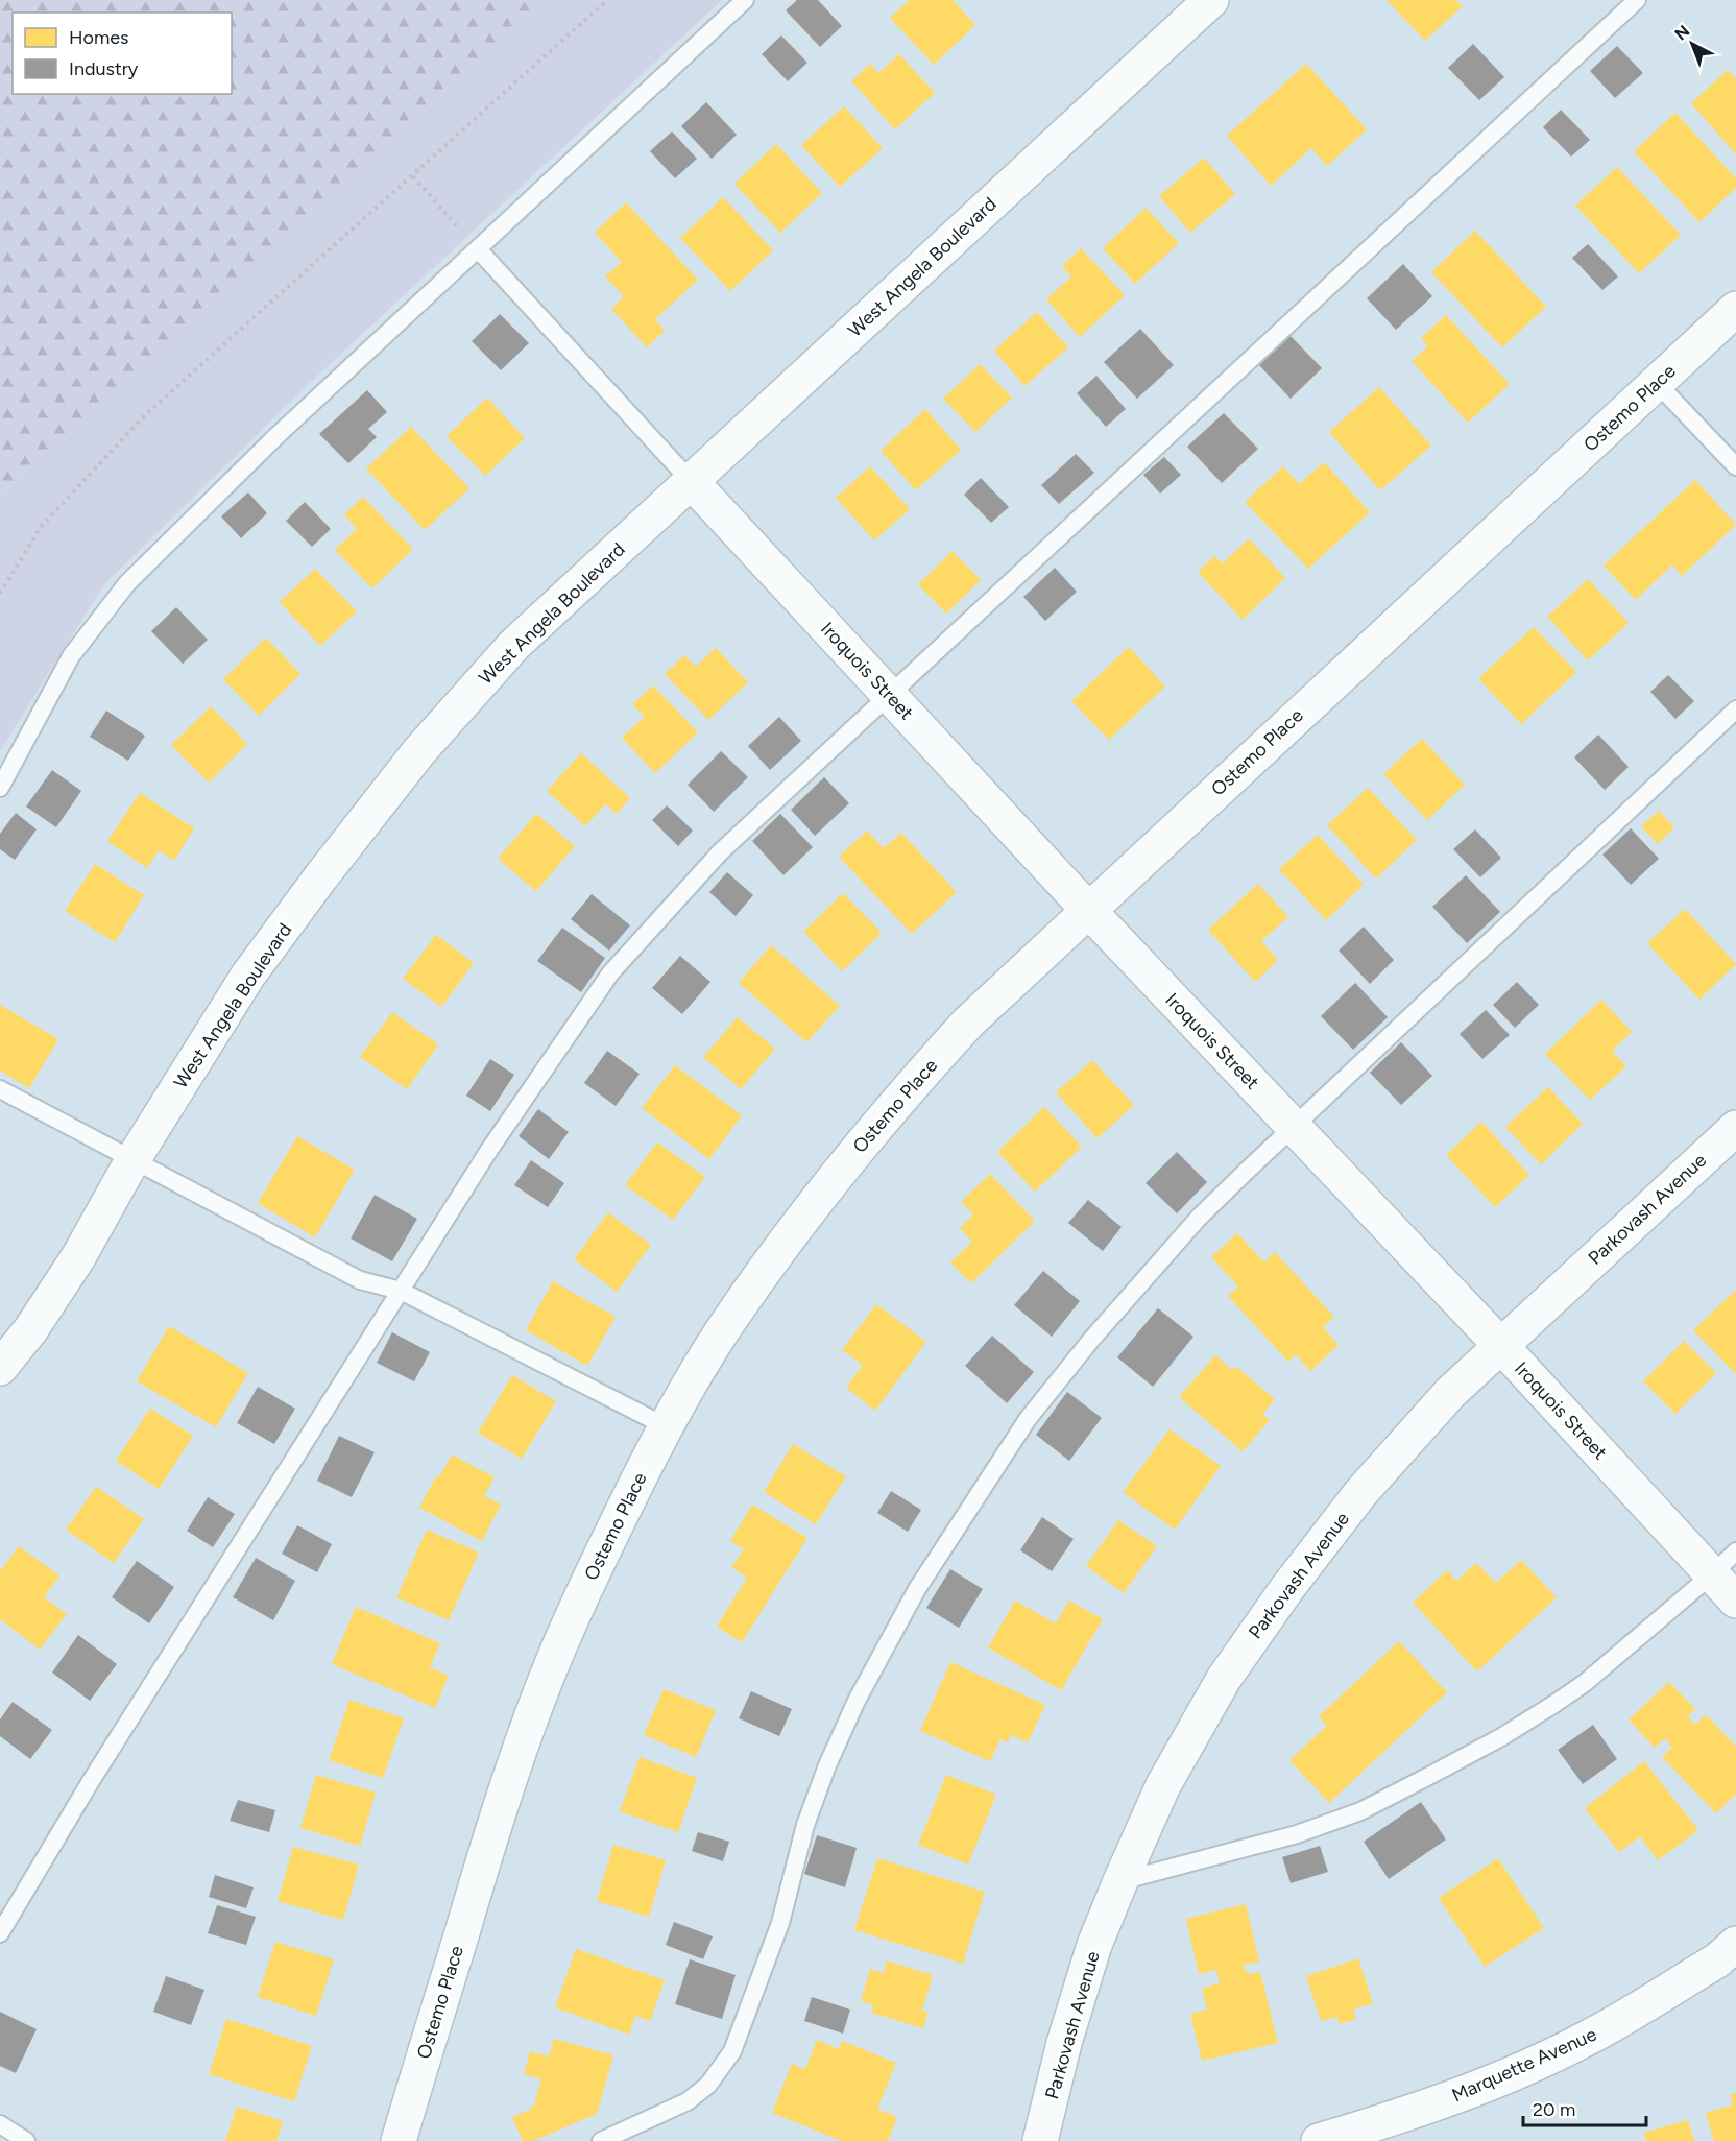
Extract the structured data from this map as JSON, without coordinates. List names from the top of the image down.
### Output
{
  "streets": {
    "street": [
      "West Angela Boulevard",
      "Ostemo Place",
      "Iroquois Street",
      "Parkovash Avenue",
      "Marquette Avenue"
    ]
  },
  "crossings": [
    ["West Angela Boulevard", "Iroquois Street"],
    ["Ostemo Place", "Iroquois Street"],
    ["Iroquois Street", "Parkovash Avenue"]
  ],
  "legend": ["Homes", "Industry"],
  "scale_bar": "20 m",
  "north": "top left"
}
